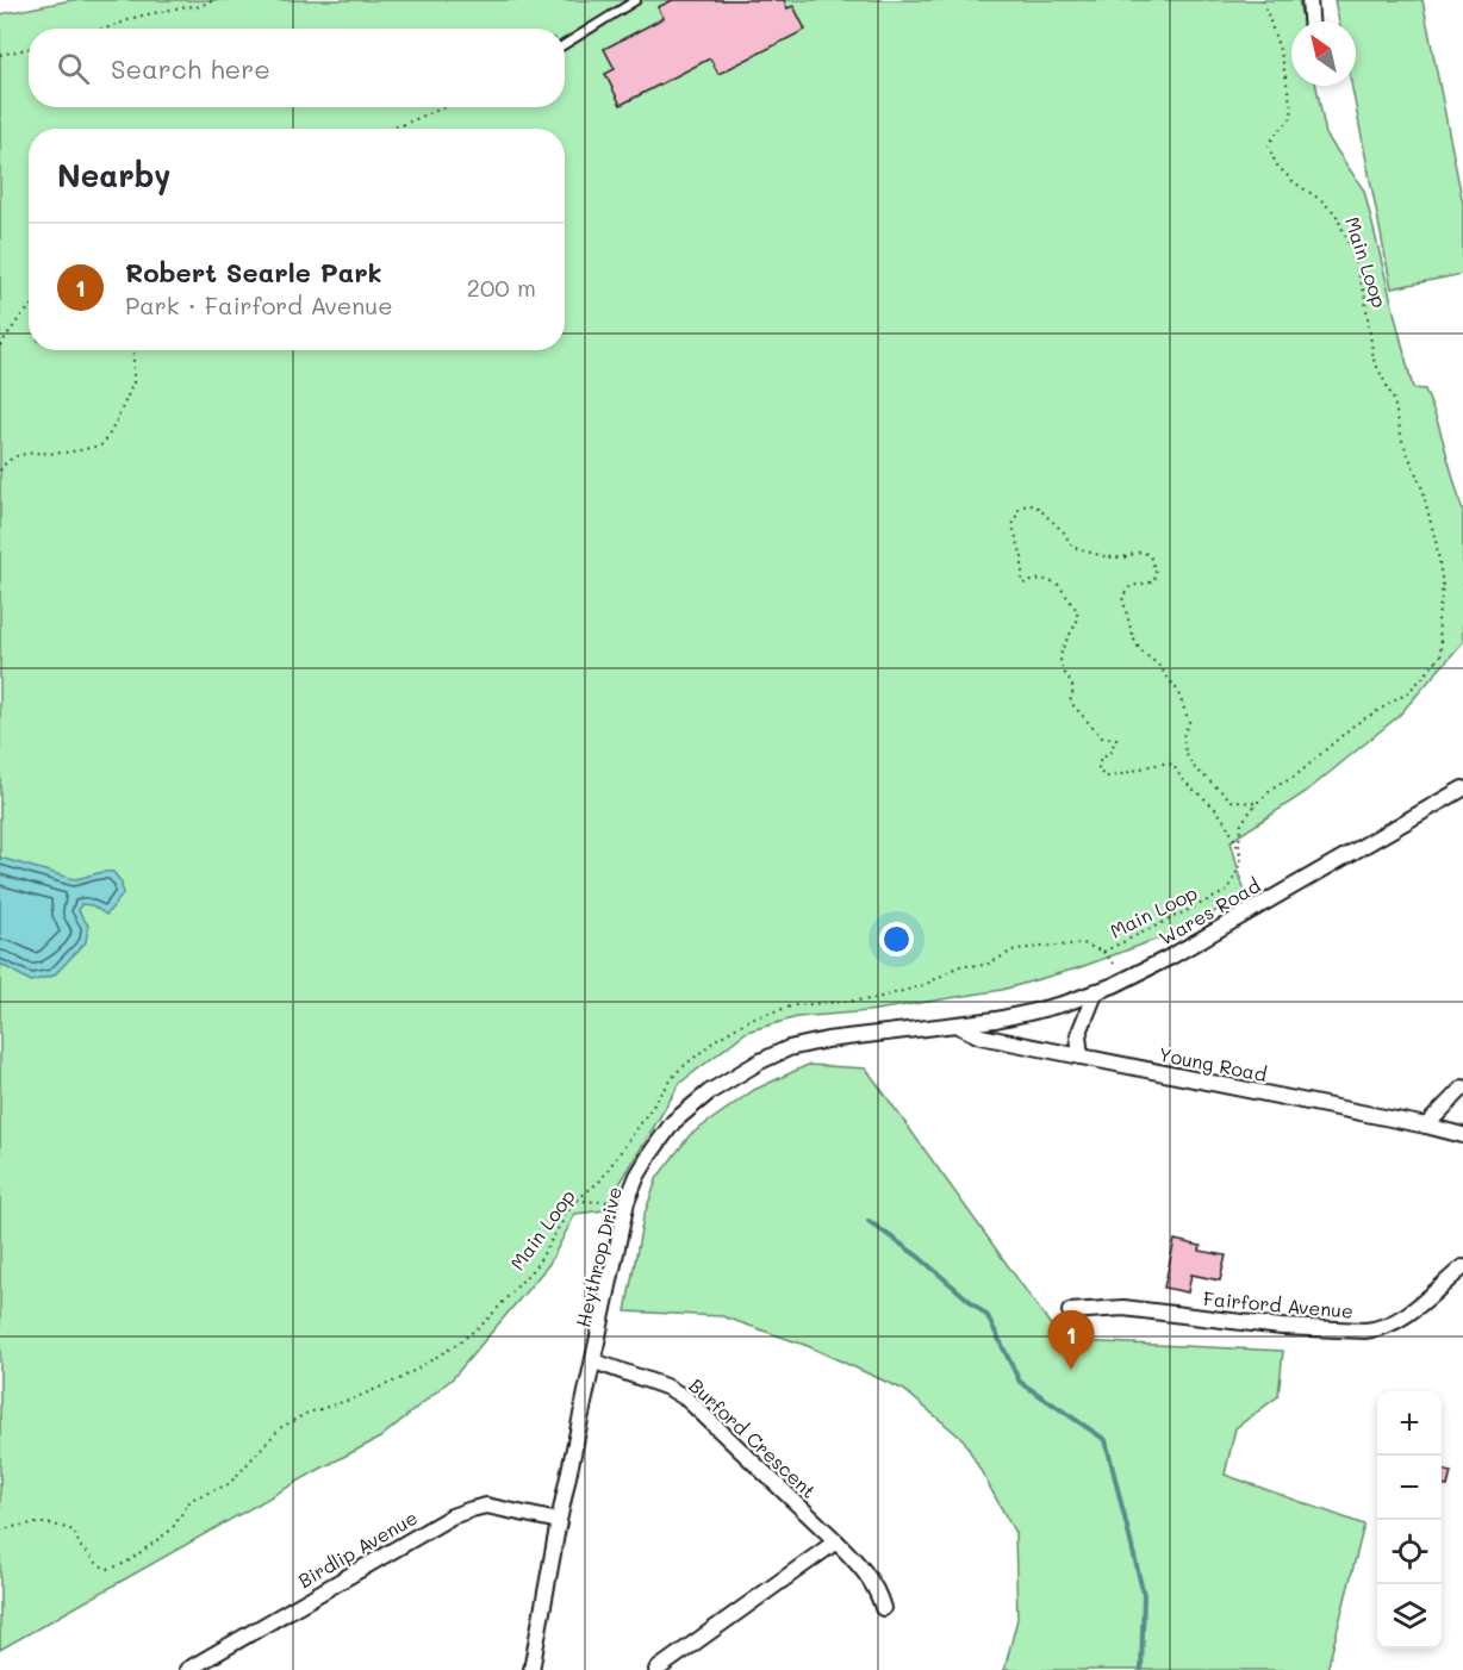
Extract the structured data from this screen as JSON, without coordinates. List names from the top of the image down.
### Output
{
  "streets": {
    "street": [
      "Wares Road",
      "Young Road",
      "Heythrop Drive",
      "Fairford Avenue",
      "Burford Crescent",
      "Birdlip Avenue"
    ],
    "path": ["Main Loop"]
  },
  "crossings": [
    ["Wares Road", "Young Road"],
    ["Wares Road", "Heythrop Drive"],
    ["Young Road", "Heythrop Drive"],
    ["Heythrop Drive", "Burford Crescent"],
    ["Heythrop Drive", "Birdlip Avenue"]
  ],
  "north": "top left",
  "page": {
    "search": "Search here",
    "heading": "Nearby",
    "list": [
      {
        "mark": "1",
        "name": "Robert Searle Park",
        "note": "Park · Fairford Avenue",
        "value": "200 m"
      }
    ],
    "pins": "1",
    "map_buttons": ["+", "−"]
  }
}
